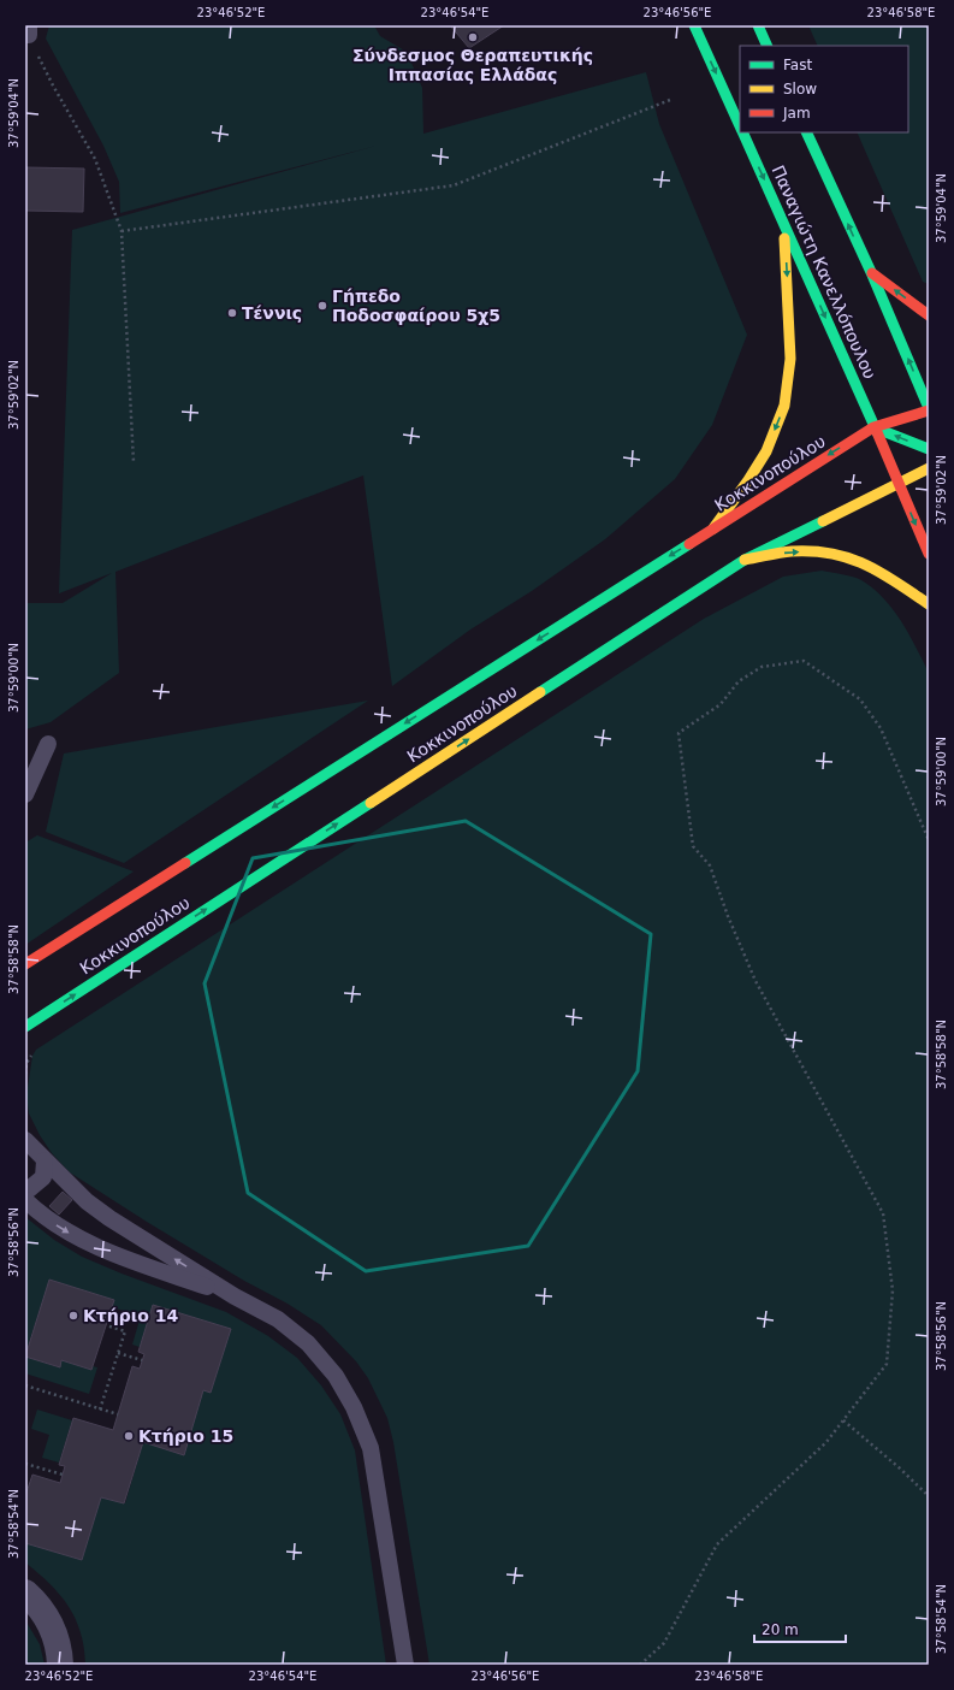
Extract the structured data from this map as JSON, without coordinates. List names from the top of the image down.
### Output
{
  "streets": {
    "main road": ["Παναγιώτη Κανελλόπουλου", "Κοκκινοπούλου"]
  },
  "crossings": [
    ["Παναγιώτη Κανελλόπουλου", "Κοκκινοπούλου"]
  ],
  "places": [
    "Σύνδεσμος Θεραπευτικής Ιππασίας Ελλάδας",
    "Γήπεδο Ποδοσφαίρου 5χ5",
    "Τέννις",
    "Κτήριο 14",
    "Κτήριο 15"
  ],
  "legend": ["Fast", "Slow", "Jam"],
  "scale_bar": "20 m",
  "coordinates": [
    "23°46'52\"E",
    "23°46'54\"E",
    "23°46'56\"E",
    "23°46'58\"E",
    "37°59'04\"N",
    "37°59'02\"N",
    "37°59'00\"N",
    "37°58'58\"N",
    "37°58'56\"N",
    "37°58'54\"N"
  ]
}
